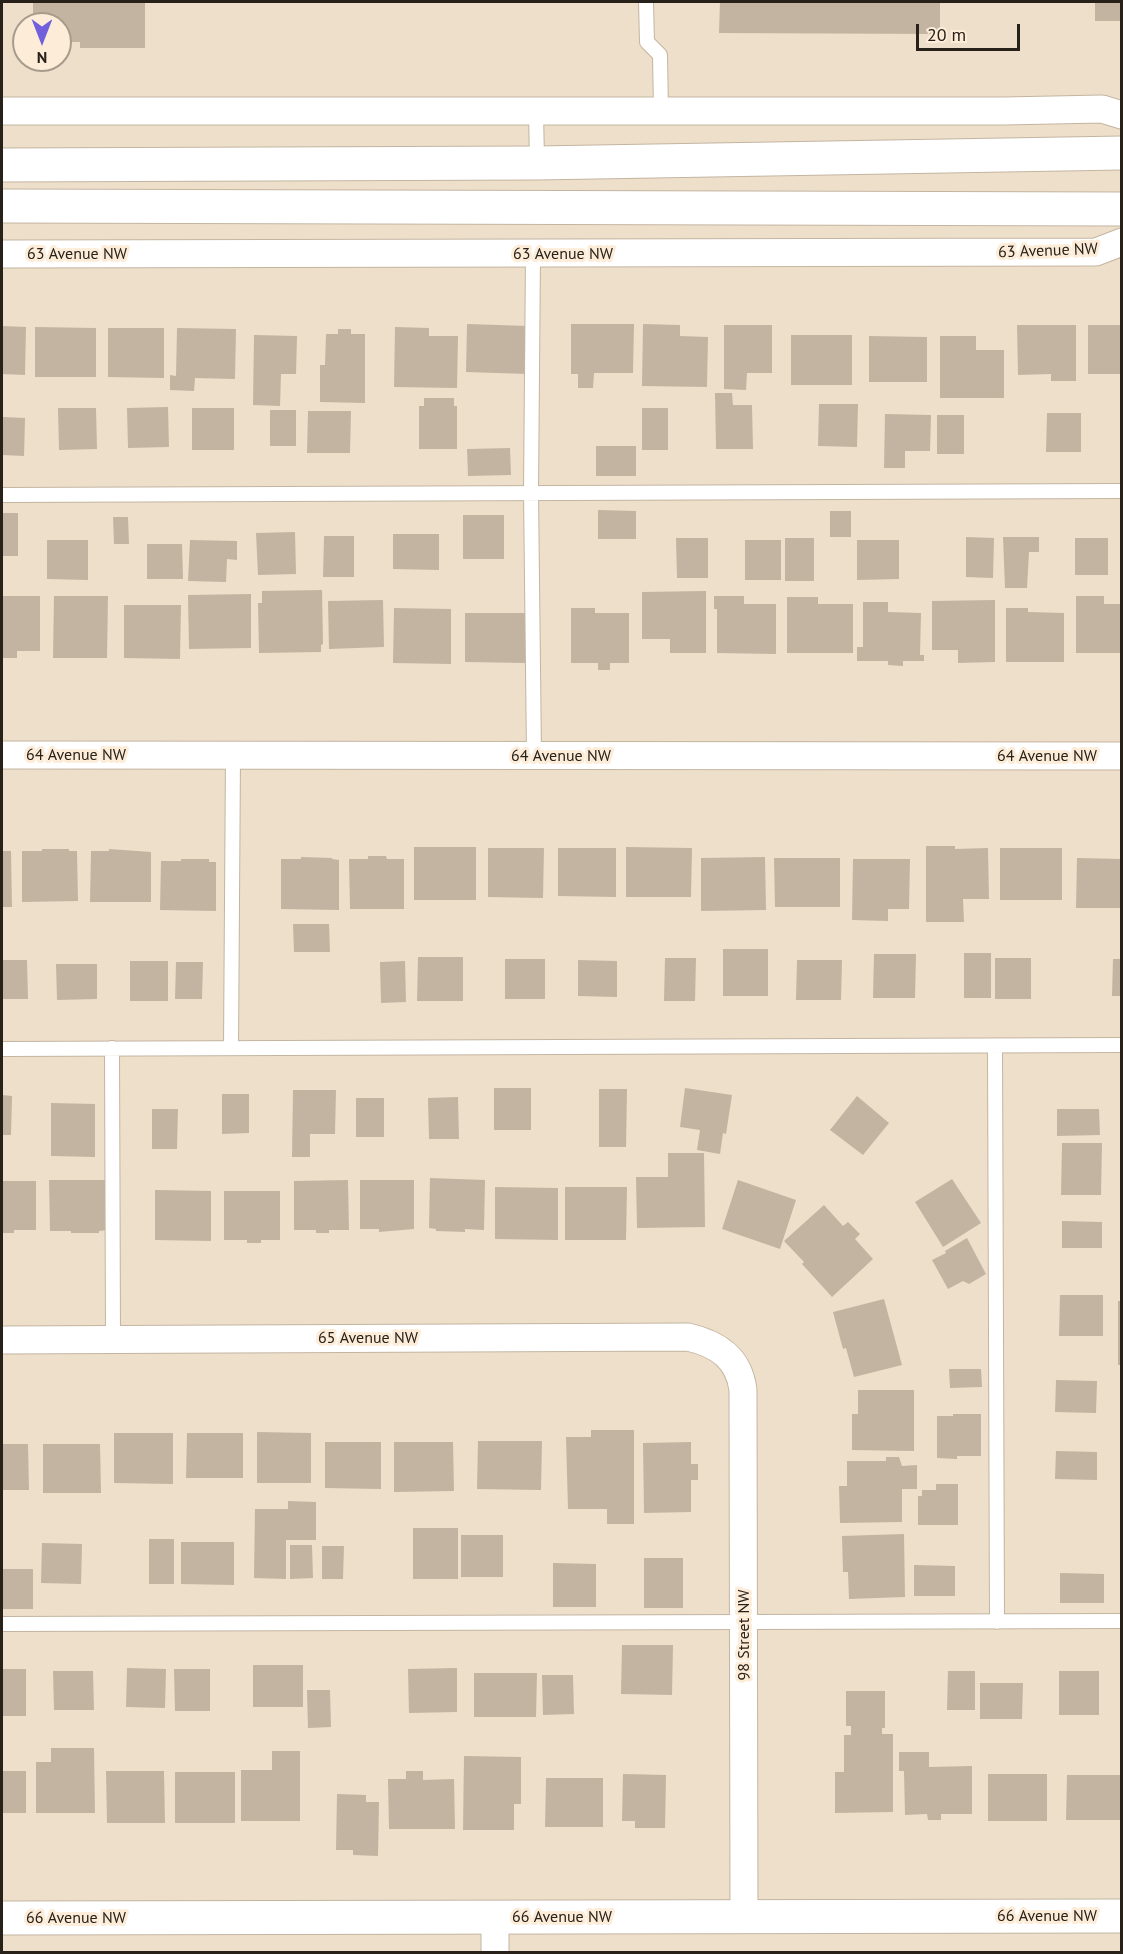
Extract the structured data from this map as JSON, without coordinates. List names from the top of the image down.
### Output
{
  "streets": {
    "main road": ["66 Avenue NW"],
    "street": [
      "63 Avenue NW",
      "64 Avenue NW",
      "65 Avenue NW",
      "98 Street NW"
    ]
  },
  "crossings": [
    ["65 Avenue NW", "98 Street NW"],
    ["98 Street NW", "66 Avenue NW"]
  ],
  "scale_bar": "20 m",
  "north": "bottom"
}
